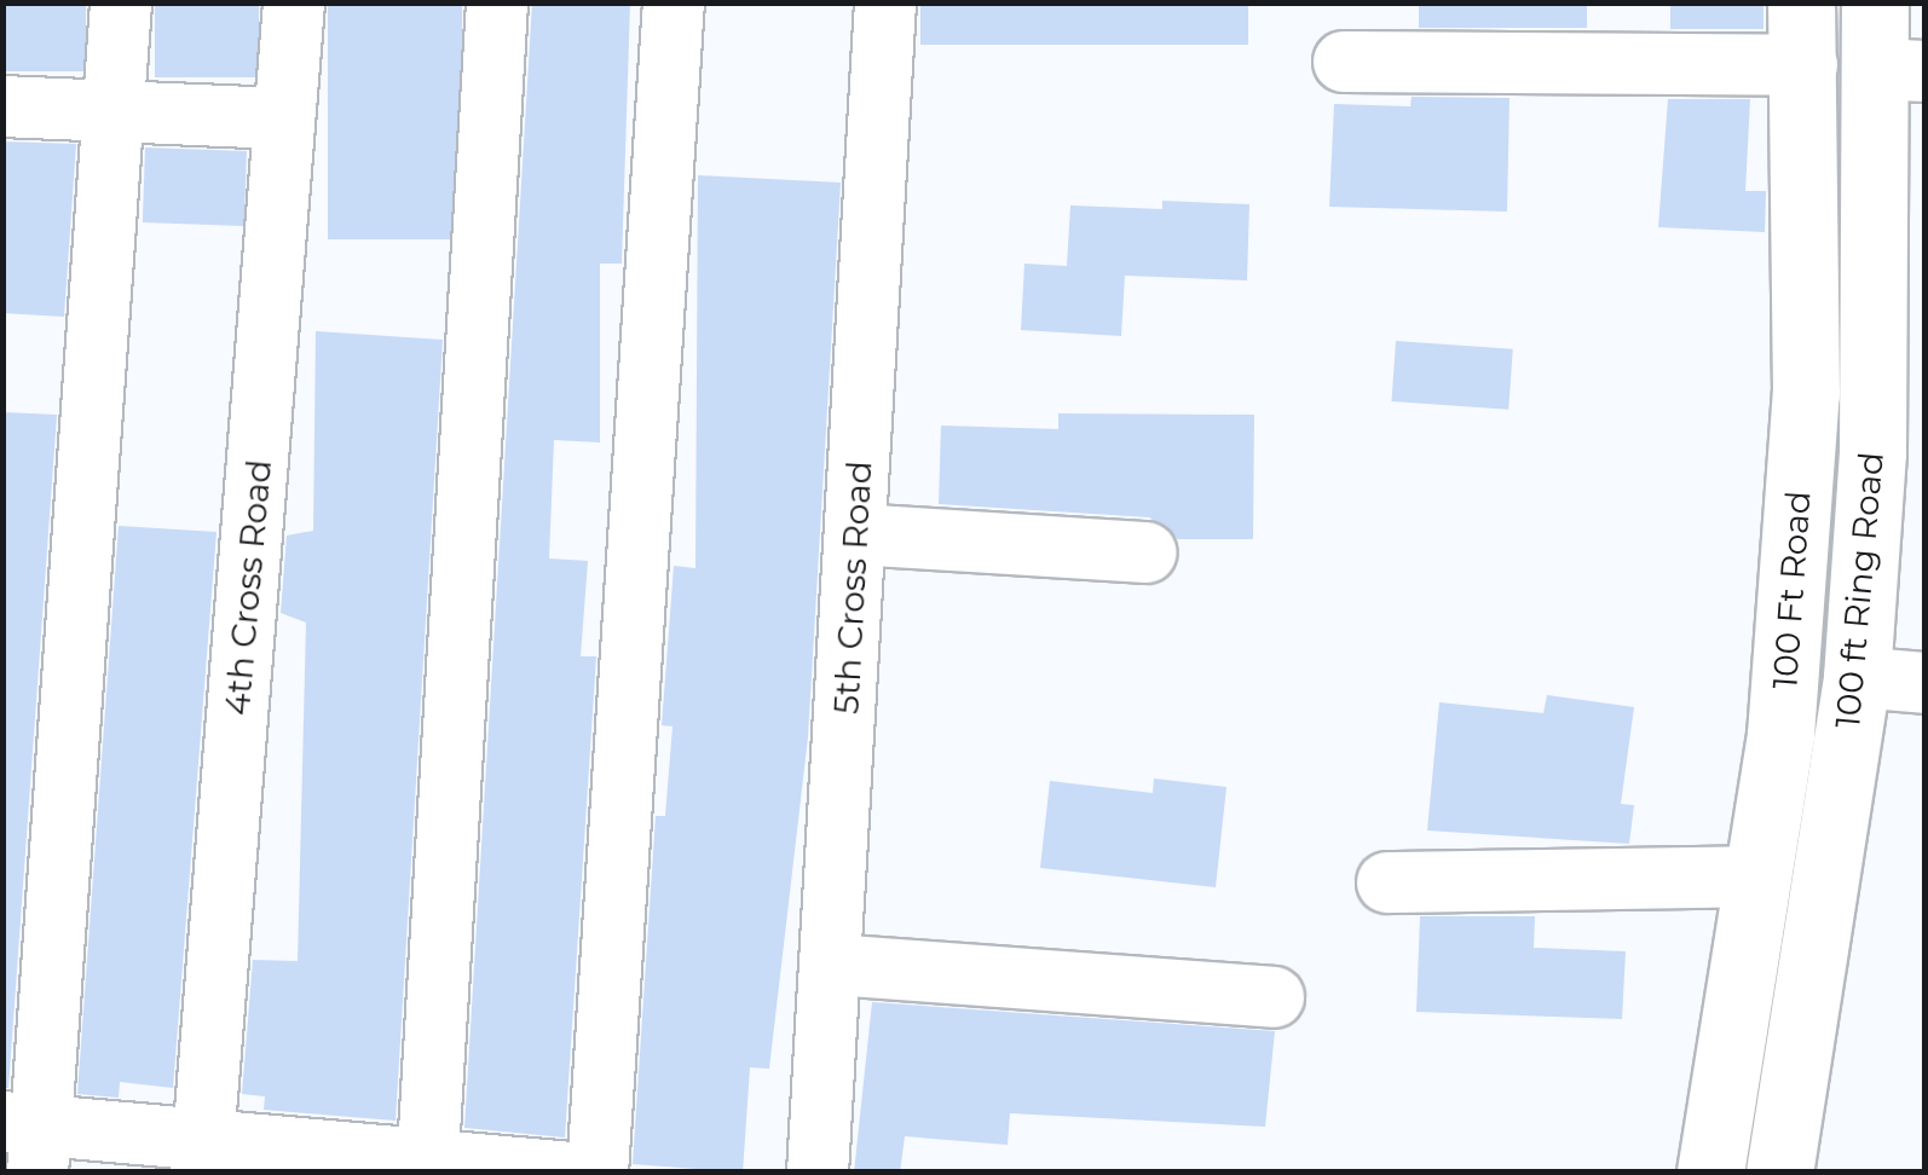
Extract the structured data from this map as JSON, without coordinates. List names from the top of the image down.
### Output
{
  "streets": {
    "main road": ["100 Ft Road", "100 ft Ring Road"],
    "street": ["4th Cross Road", "5th Cross Road"]
  }
}
